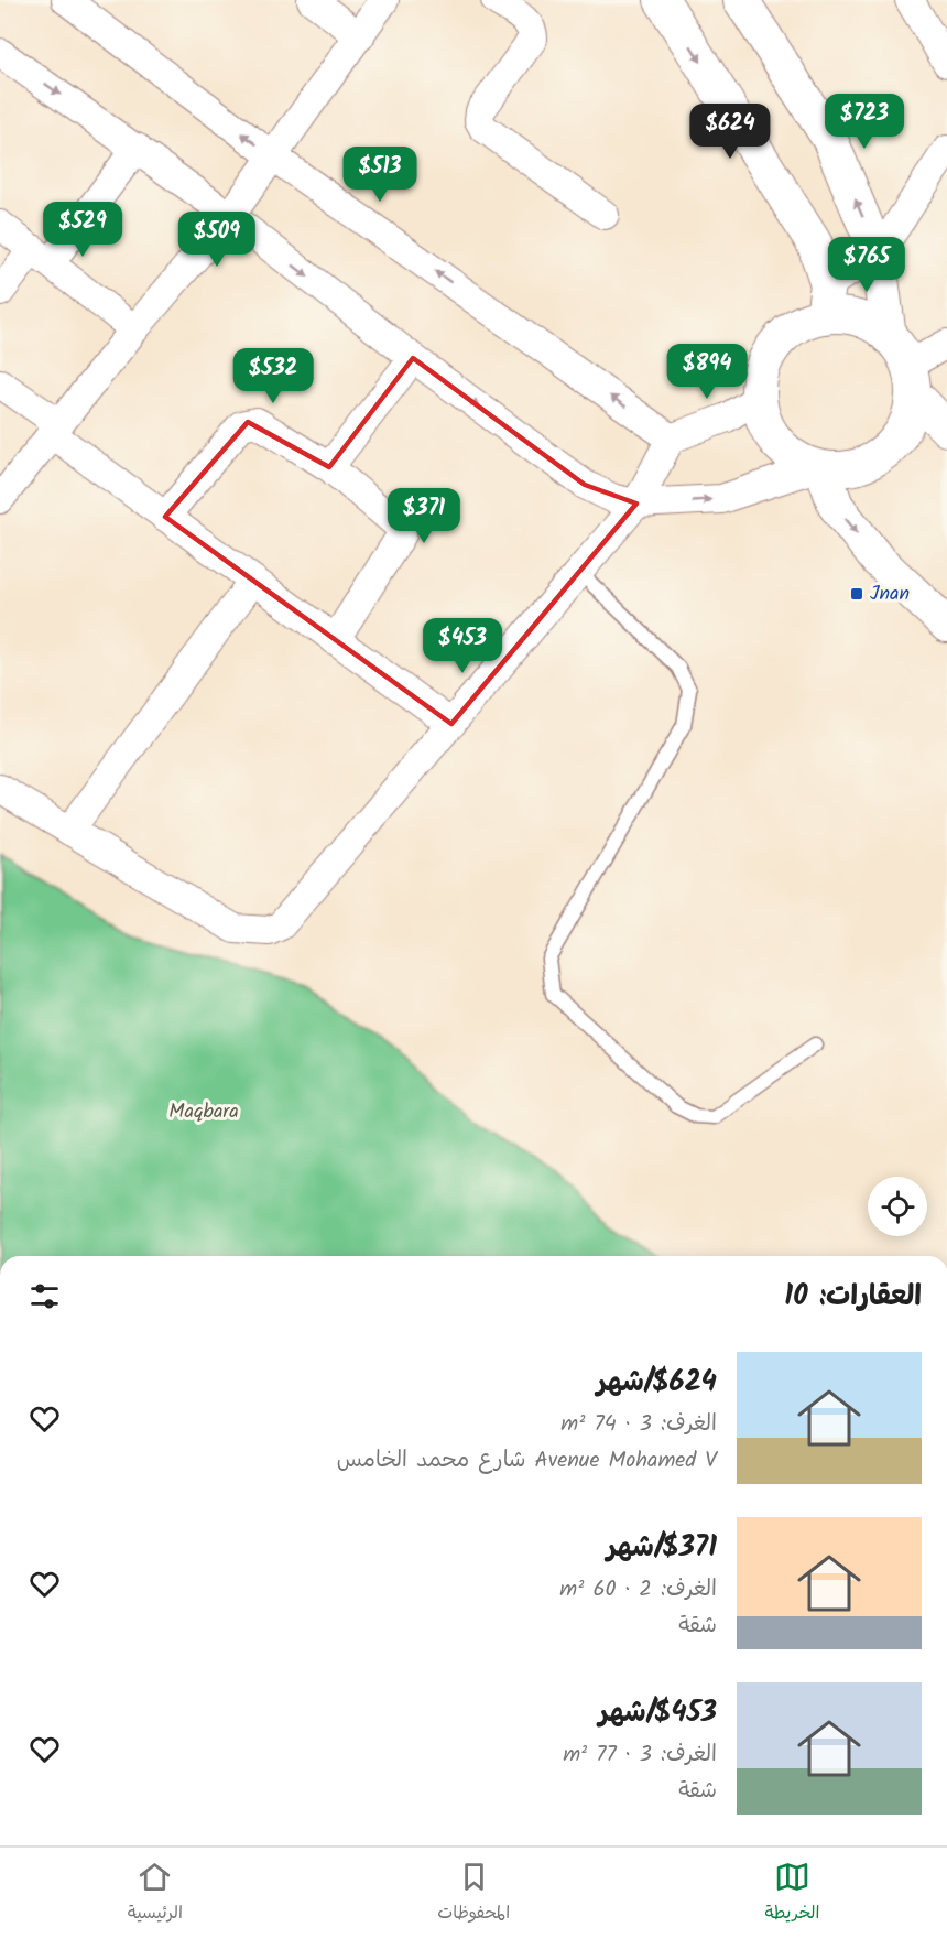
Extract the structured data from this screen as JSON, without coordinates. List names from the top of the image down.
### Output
{
  "parks": ["Maqbara"],
  "places": {
    "transit": ["Jnan"]
  },
  "page": {
    "price": [
      "$723",
      "$624",
      "$513",
      "$529",
      "$509",
      "$765",
      "$894",
      "$532",
      "$371",
      "$453"
    ],
    "heading": "العقارات: 10",
    "list": [
      {
        "name": "$624/شهر",
        "note": "الغرف: 3 · 74 m² · Avenue Mohamed V شارع محمد الخامس"
      },
      {
        "name": "$371/شهر",
        "note": "الغرف: 2 · 60 m² · شقة"
      },
      {
        "name": "$453/شهر",
        "note": "الغرف: 3 · 77 m² · شقة"
      }
    ],
    "tabs": ["الخريطة", "المحفوظات", "الرئيسية"]
  }
}
